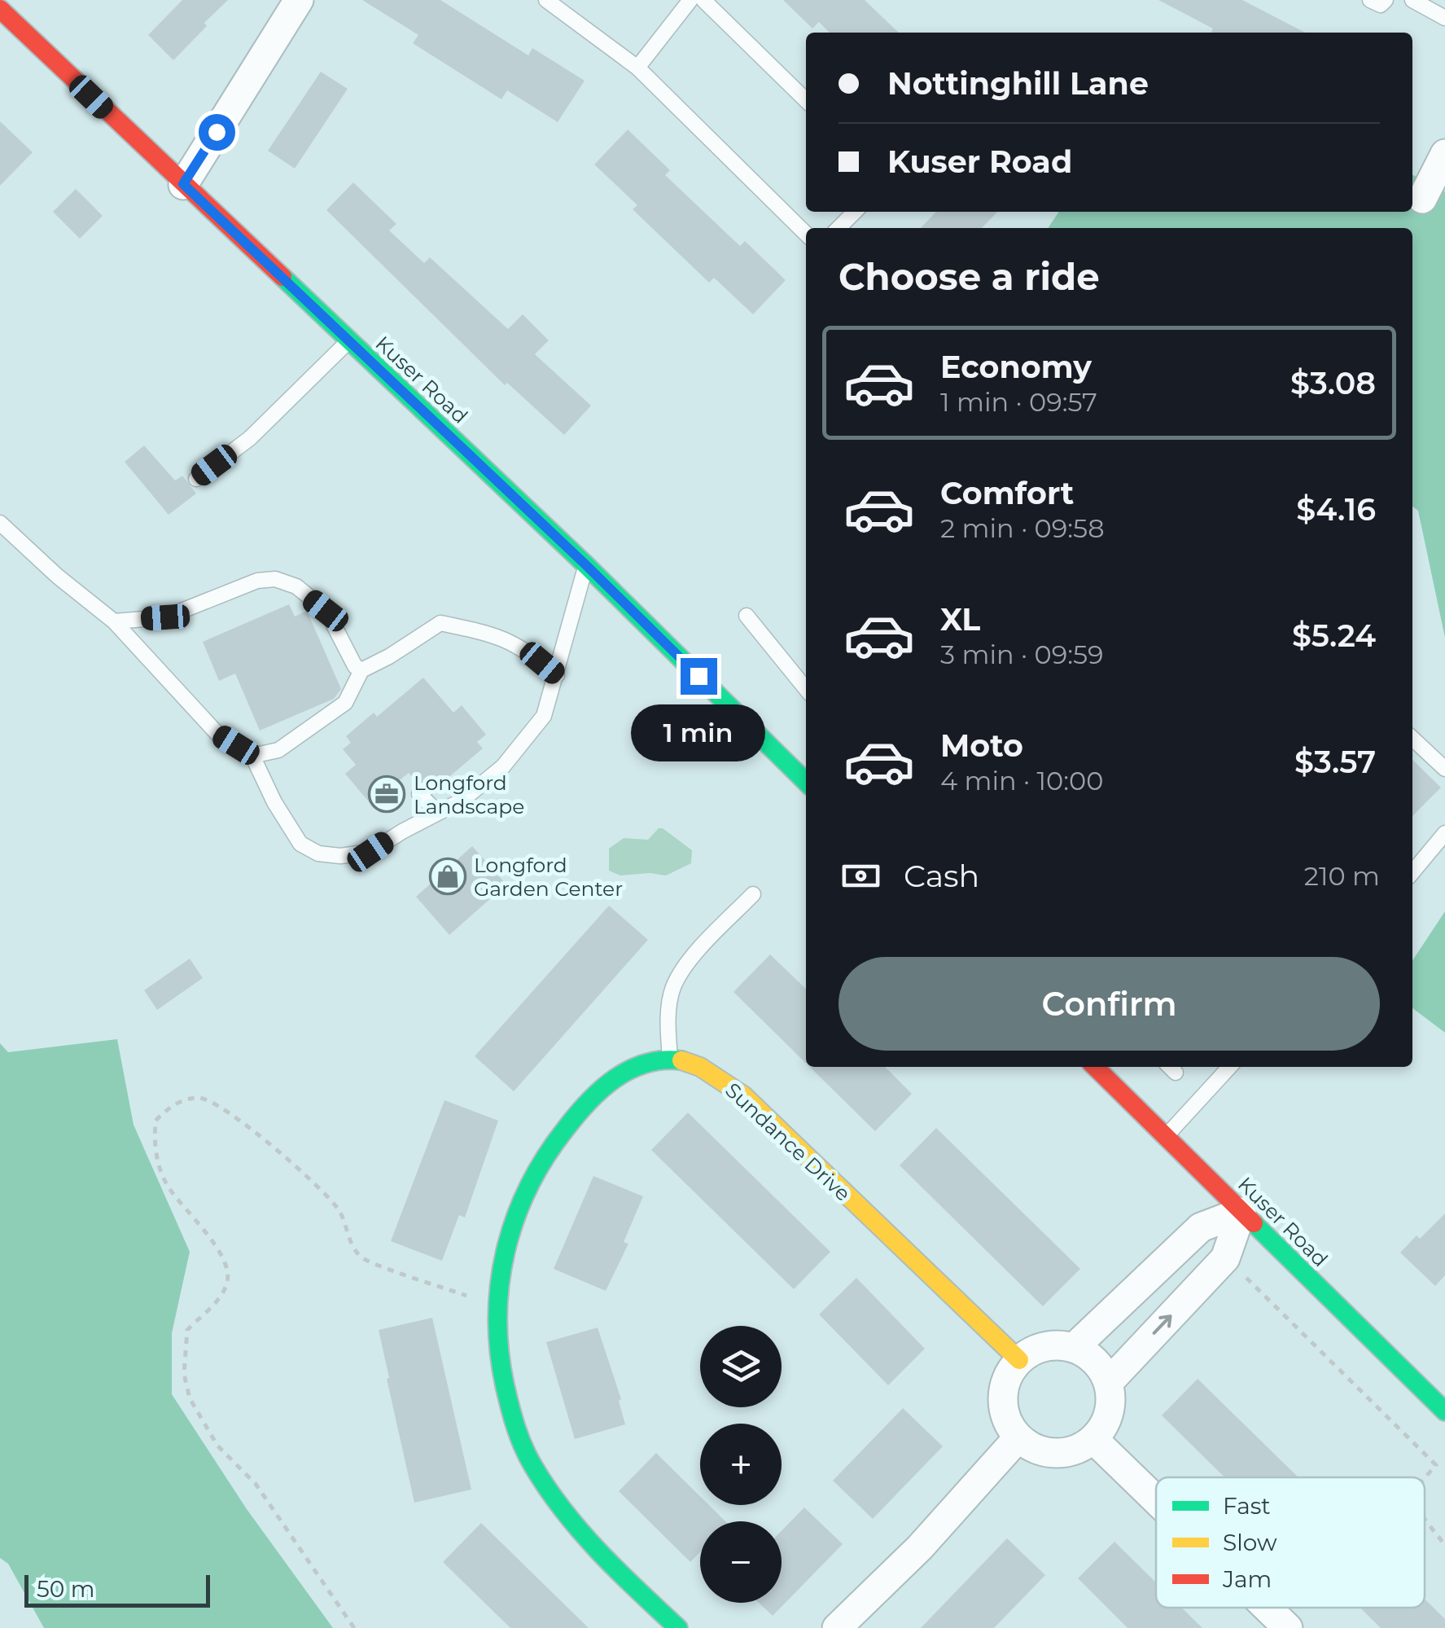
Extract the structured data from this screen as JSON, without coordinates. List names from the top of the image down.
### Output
{
  "streets": {
    "street": ["Kuser Road", "Sundance Drive"]
  },
  "places": {
    "office": ["Longford Landscape"],
    "shop": ["Longford Garden Center"]
  },
  "legend": ["Fast", "Slow", "Jam"],
  "scale_bar": "50 m",
  "page": {
    "banner": ["Nottinghill Lane", "Kuser Road"],
    "heading": "Choose a ride",
    "list": [
      {
        "name": "Economy",
        "note": "1 min · 09:57",
        "value": "$3.08"
      },
      {
        "name": "Comfort",
        "note": "2 min · 09:58",
        "value": "$4.16"
      },
      {
        "name": "XL",
        "note": "3 min · 09:59",
        "value": "$5.24"
      },
      {
        "name": "Moto",
        "note": "4 min · 10:00",
        "value": "$3.57"
      }
    ],
    "bubble": "1 min",
    "pay": ["Cash", "210 m"],
    "buttons": "Confirm",
    "map_buttons": ["+", "−"],
    "scale": "50 m"
  }
}
